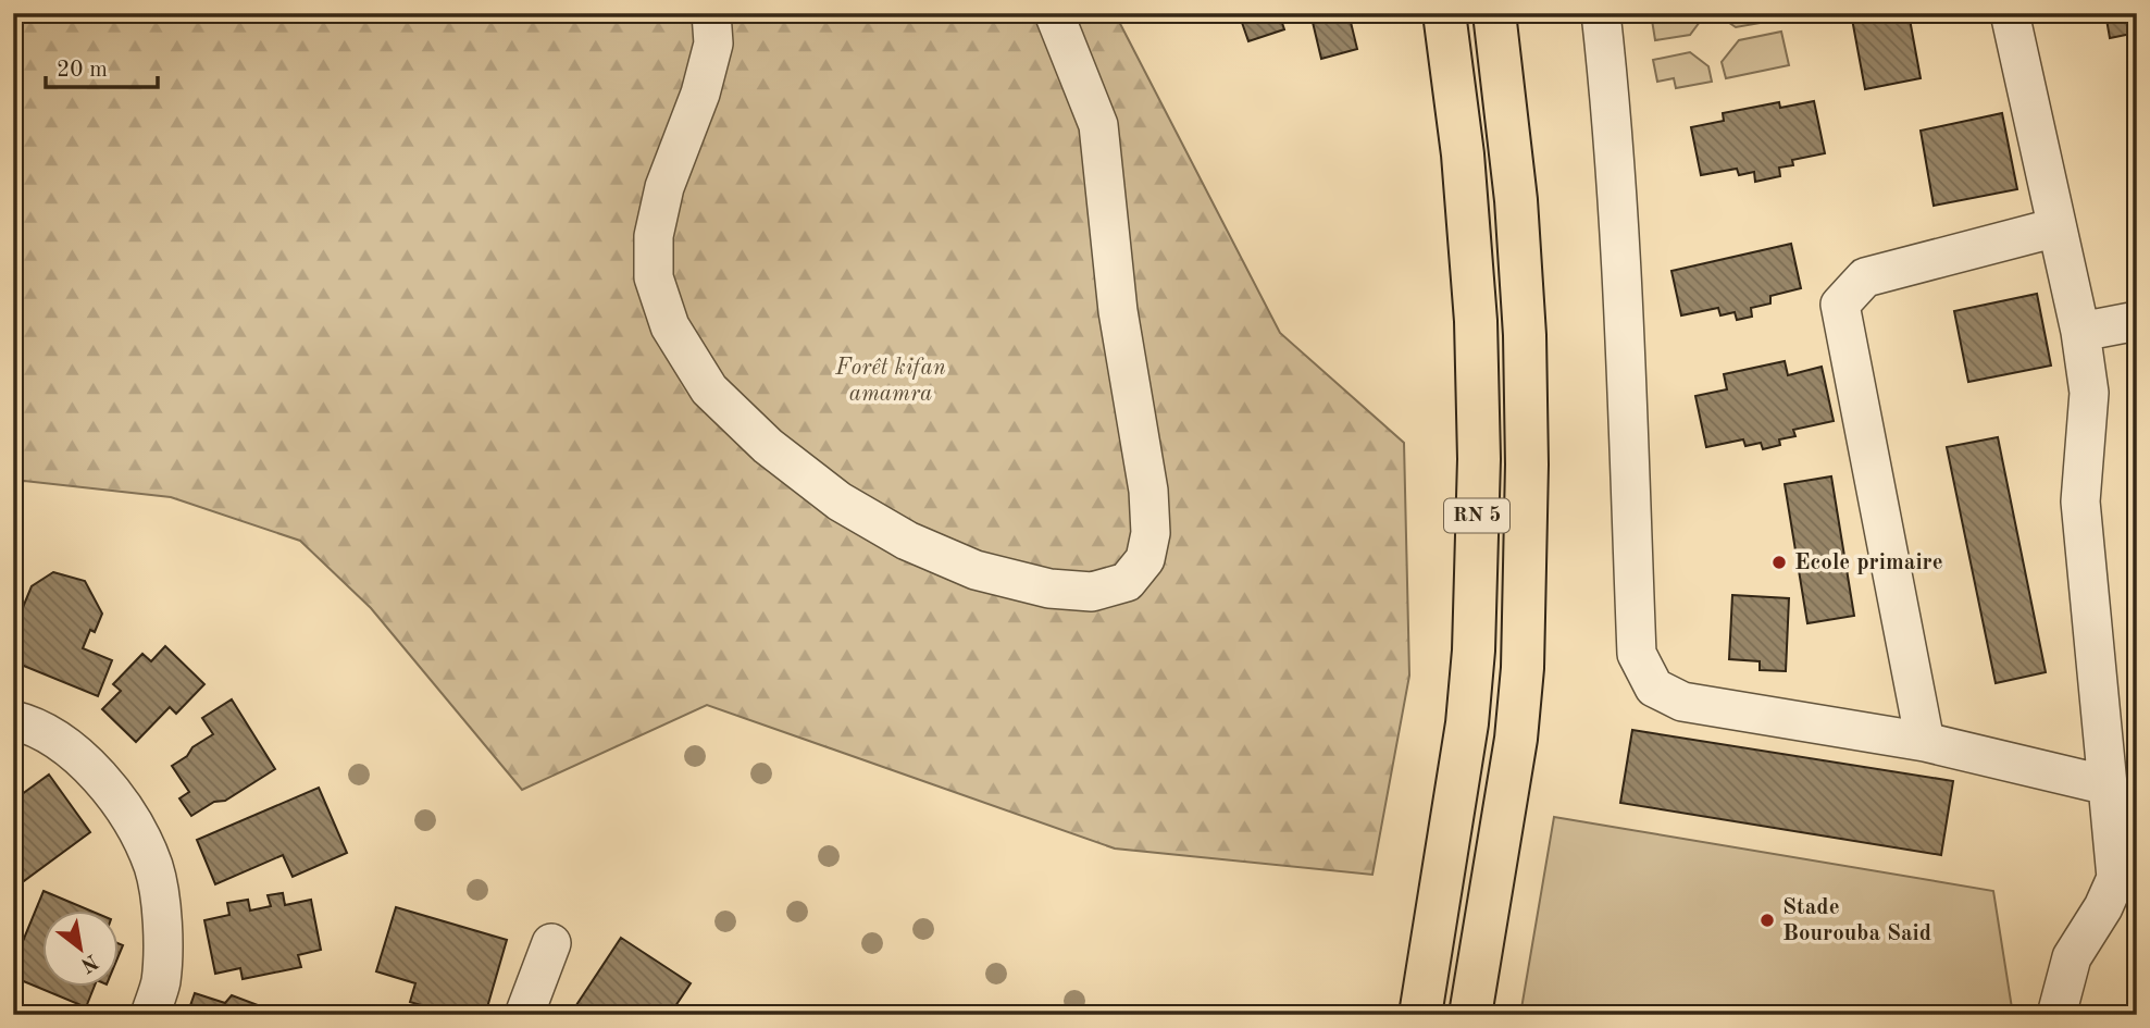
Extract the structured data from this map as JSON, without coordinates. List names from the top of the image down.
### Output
{
  "streets": {
    "main road": ["RN 5"]
  },
  "parks": ["Forêt kifan amamra"],
  "places": ["Ecole primaire", "Stade Bourouba Said"],
  "scale_bar": "20 m",
  "north": "bottom right"
}
